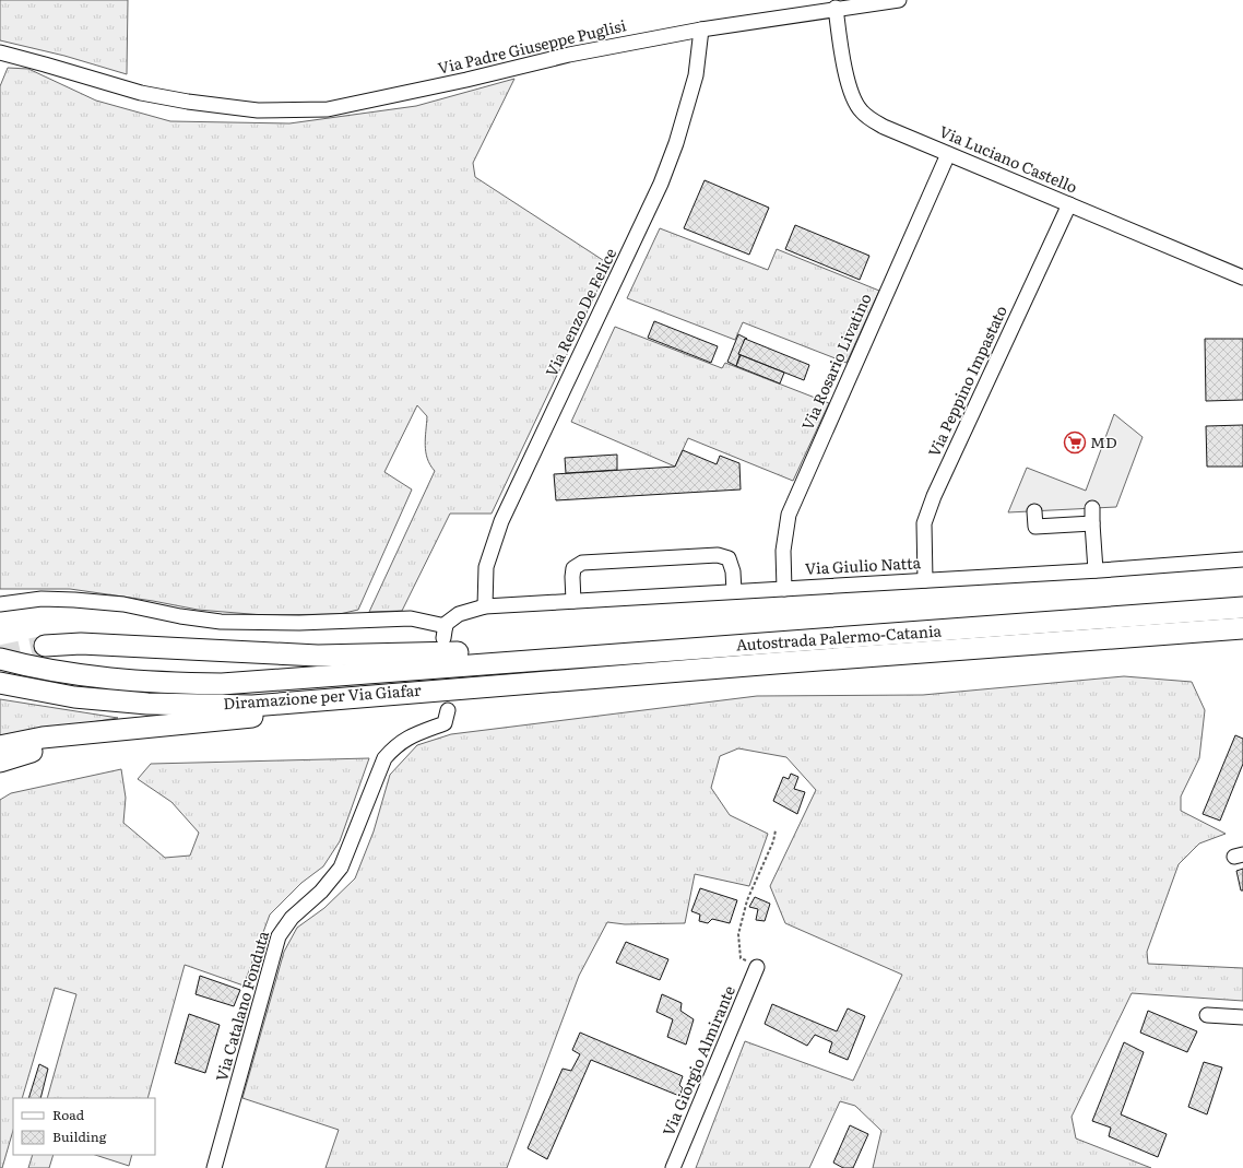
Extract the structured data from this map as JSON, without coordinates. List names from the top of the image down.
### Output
{
  "streets": {
    "highway": ["Autostrada Palermo-Catania", "Diramazione per Via Giafar"],
    "street": [
      "Via Padre Giuseppe Puglisi",
      "Via Luciano Castello",
      "Via Renzo De Felice",
      "Via Rosario Livatino",
      "Via Peppino Impastato",
      "Via Giulio Natta",
      "Via Catalano Fonduta",
      "Via Giorgio Almirante"
    ]
  },
  "crossings": [
    ["Via Padre Giuseppe Puglisi", "Via Luciano Castello"],
    ["Via Padre Giuseppe Puglisi", "Via Renzo De Felice"],
    ["Via Luciano Castello", "Via Rosario Livatino"],
    ["Via Luciano Castello", "Via Peppino Impastato"],
    ["Via Renzo De Felice", "Via Giulio Natta"],
    ["Via Rosario Livatino", "Via Giulio Natta"],
    ["Via Peppino Impastato", "Via Giulio Natta"],
    ["Autostrada Palermo-Catania", "Diramazione per Via Giafar"]
  ],
  "places": {
    "supermarket": ["MD"]
  },
  "legend": ["Road", "Building"]
}
